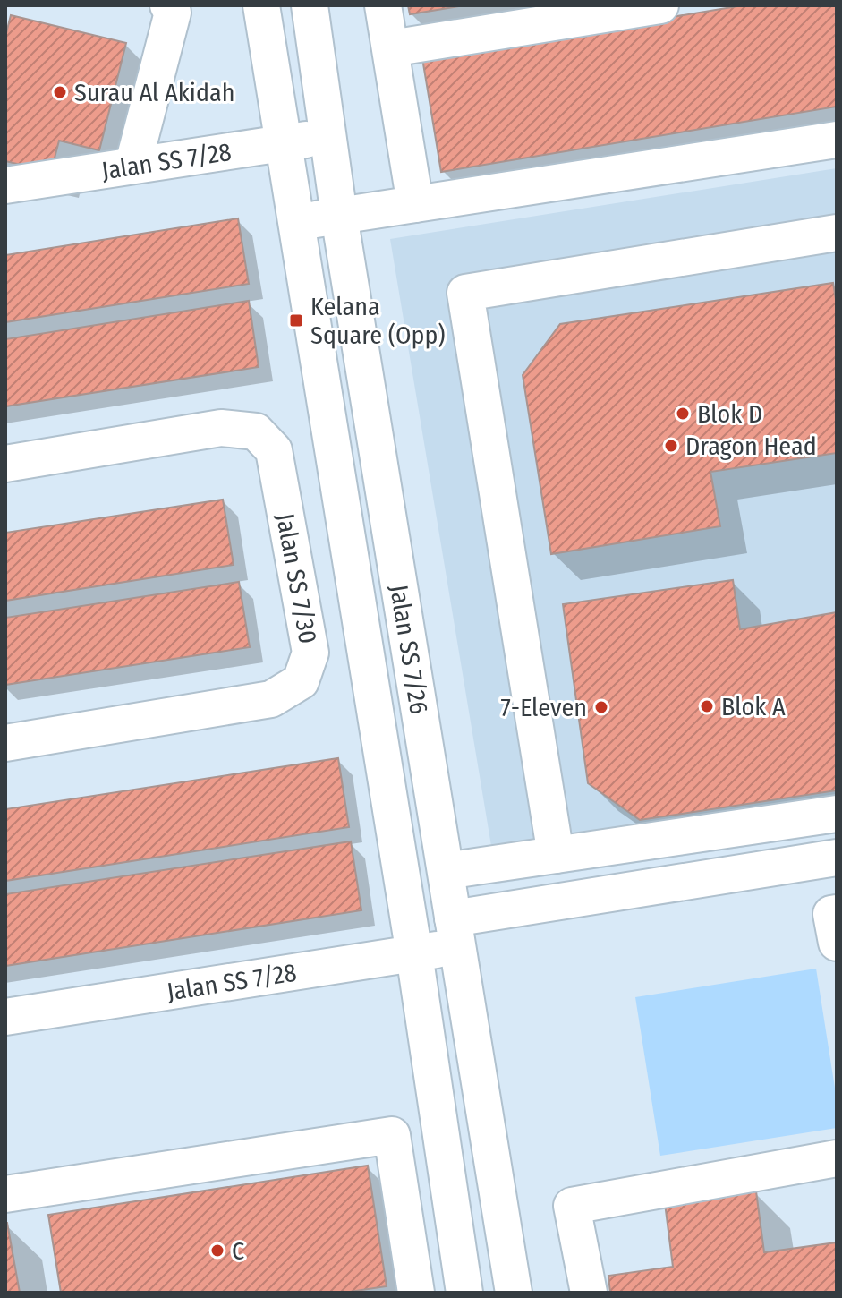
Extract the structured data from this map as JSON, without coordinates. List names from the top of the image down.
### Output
{
  "streets": {
    "street": ["Jalan SS 7/28", "Jalan SS 7/30", "Jalan SS 7/26"]
  },
  "crossings": [
    ["Jalan SS 7/28", "Jalan SS 7/26"]
  ],
  "places": {
    "other": [
      "Surau Al Akidah",
      "Blok D",
      "Dragon Head",
      "Blok A",
      "7-Eleven",
      "C"
    ],
    "transit": ["Kelana Square (Opp)"]
  }
}
